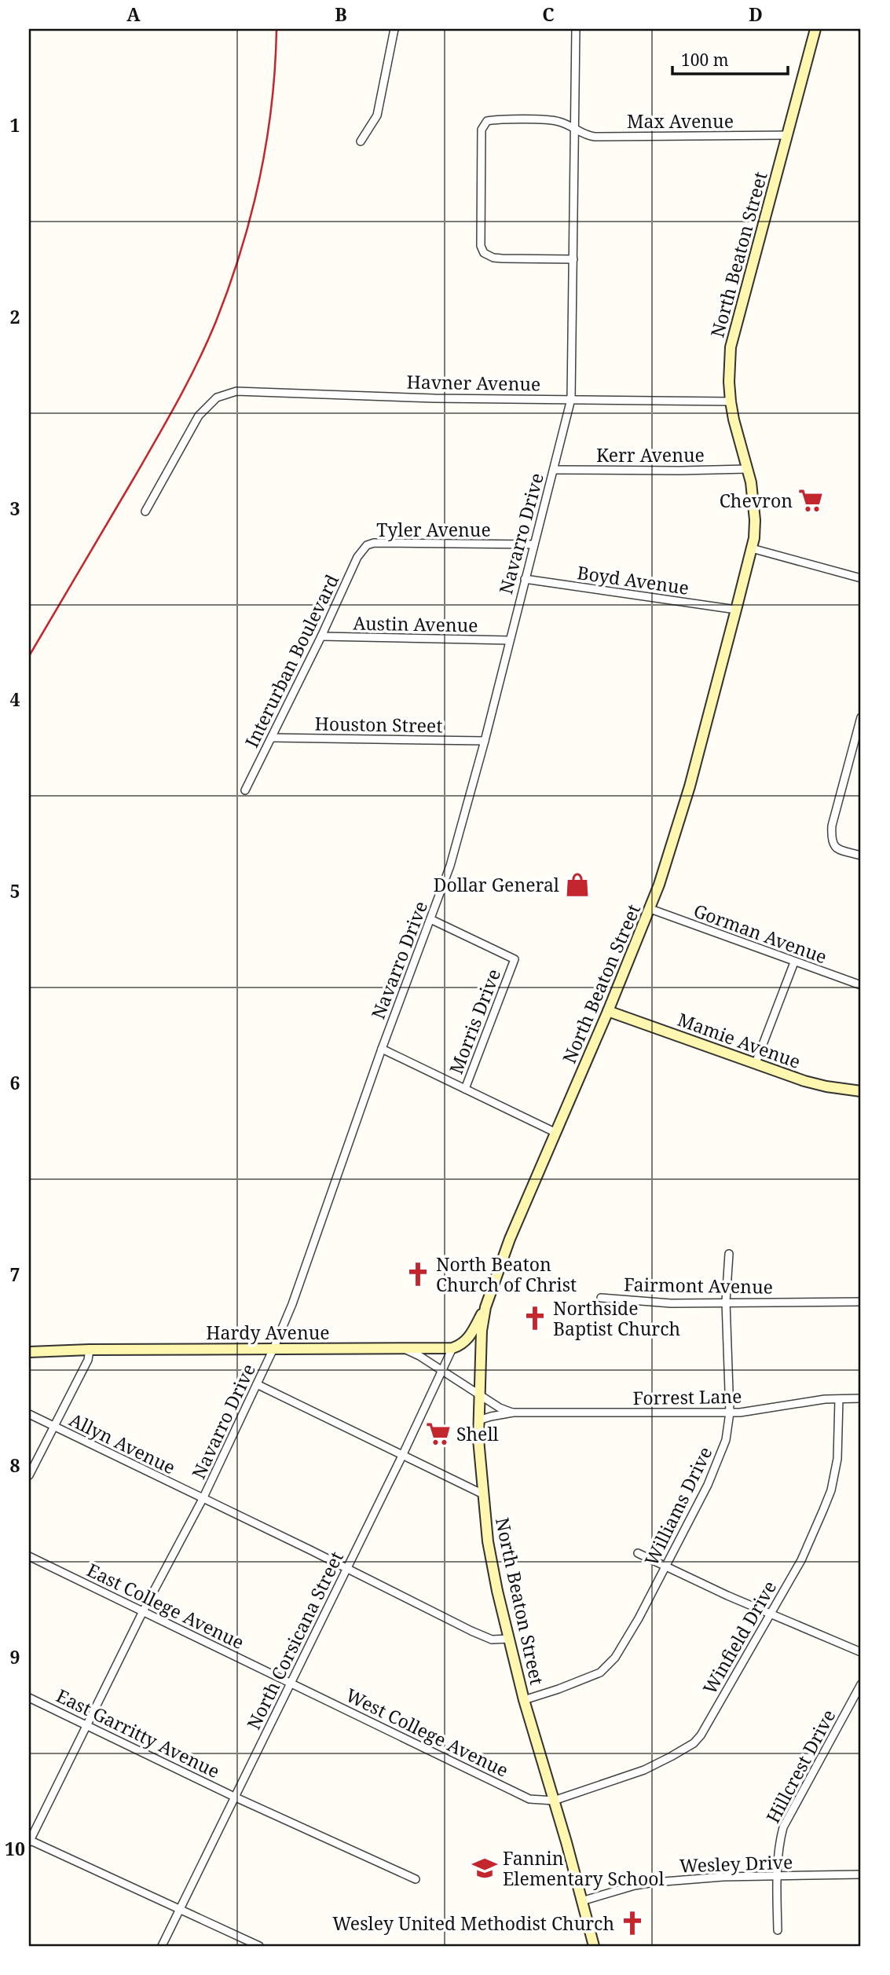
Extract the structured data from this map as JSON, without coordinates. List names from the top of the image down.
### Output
{
  "streets": {
    "main road": ["North Beaton Street", "Mamie Avenue", "Hardy Avenue"],
    "street": [
      "Max Avenue",
      "Havner Avenue",
      "Kerr Avenue",
      "Tyler Avenue",
      "Navarro Drive",
      "Boyd Avenue",
      "Austin Avenue",
      "Interurban Boulevard",
      "Houston Street",
      "Gorman Avenue",
      "Morris Drive",
      "Fairmont Avenue",
      "Forrest Lane",
      "Allyn Avenue",
      "Williams Drive",
      "East College Avenue",
      "Winfield Drive",
      "North Corsicana Street",
      "West College Avenue",
      "East Garritty Avenue",
      "Hillcrest Drive",
      "Wesley Drive"
    ]
  },
  "crossings": [
    ["Max Avenue", "North Beaton Street"],
    ["Max Avenue", "Navarro Drive"],
    ["North Beaton Street", "Havner Avenue"],
    ["North Beaton Street", "Kerr Avenue"],
    ["North Beaton Street", "Boyd Avenue"],
    ["North Beaton Street", "Gorman Avenue"],
    ["North Beaton Street", "Mamie Avenue"],
    ["North Beaton Street", "Forrest Lane"],
    ["North Beaton Street", "Allyn Avenue"],
    ["North Beaton Street", "Williams Drive"],
    ["North Beaton Street", "Winfield Drive"],
    ["North Beaton Street", "West College Avenue"],
    ["North Beaton Street", "Wesley Drive"],
    ["Havner Avenue", "Navarro Drive"],
    ["Kerr Avenue", "Navarro Drive"],
    ["Tyler Avenue", "Navarro Drive"],
    ["Tyler Avenue", "Interurban Boulevard"],
    ["Navarro Drive", "Boyd Avenue"],
    ["Navarro Drive", "Austin Avenue"],
    ["Navarro Drive", "Houston Street"],
    ["Navarro Drive", "Morris Drive"],
    ["Navarro Drive", "Hardy Avenue"],
    ["Navarro Drive", "Allyn Avenue"],
    ["Navarro Drive", "East College Avenue"],
    ["Navarro Drive", "East Garritty Avenue"],
    ["Austin Avenue", "Interurban Boulevard"],
    ["Interurban Boulevard", "Houston Street"],
    ["Fairmont Avenue", "Williams Drive"],
    ["Hardy Avenue", "Forrest Lane"],
    ["Hardy Avenue", "North Corsicana Street"],
    ["Forrest Lane", "Williams Drive"],
    ["Forrest Lane", "Winfield Drive"],
    ["Forrest Lane", "North Corsicana Street"],
    ["Allyn Avenue", "North Corsicana Street"],
    ["East College Avenue", "North Corsicana Street"],
    ["East College Avenue", "West College Avenue"],
    ["Winfield Drive", "West College Avenue"],
    ["North Corsicana Street", "West College Avenue"],
    ["North Corsicana Street", "East Garritty Avenue"],
    ["Hillcrest Drive", "Wesley Drive"]
  ],
  "places": {
    "supermarket": ["Chevron", "Shell"],
    "shop": ["Dollar General"],
    "church": ["North Beaton Church of Christ", "Northside Baptist Church", "Wesley United Methodist Church"],
    "school or university": ["Fannin Elementary School"]
  },
  "scale_bar": "100 m",
  "grid": {
    "columns": [
      "A",
      "B",
      "C",
      "D"
    ],
    "rows": [
      "1",
      "2",
      "3",
      "4",
      "5",
      "6",
      "7",
      "8",
      "9",
      "10"
    ]
  }
}
